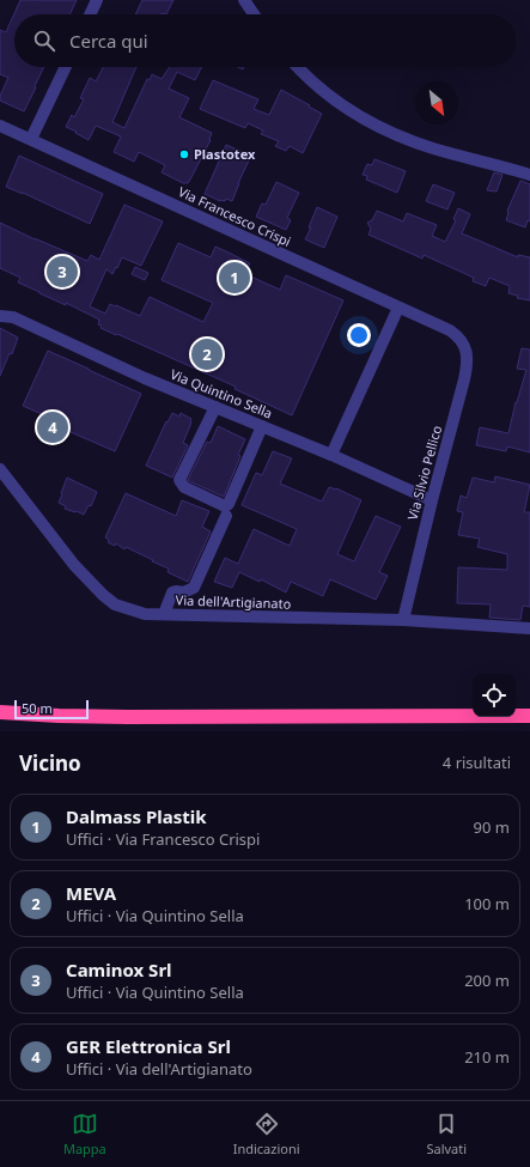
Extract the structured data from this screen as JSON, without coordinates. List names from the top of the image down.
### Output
{
  "streets": {
    "street": [
      "Via Francesco Crispi",
      "Via Quintino Sella",
      "Via Silvio Pellico",
      "Via dell'Artigianato"
    ]
  },
  "crossings": [
    ["Via Francesco Crispi", "Via Silvio Pellico"],
    ["Via Quintino Sella", "Via Silvio Pellico"],
    ["Via Silvio Pellico", "Via dell'Artigianato"]
  ],
  "places": ["Plastotex"],
  "scale_bar": "50 m",
  "north": "bottom right",
  "page": {
    "search": "Cerca qui",
    "pins": [
      "3",
      "1",
      "2",
      "4"
    ],
    "scale": "50 m",
    "heading": ["Vicino", "4 risultati"],
    "list": [
      {
        "mark": "1",
        "name": "Dalmass Plastik",
        "note": "Uffici · Via Francesco Crispi",
        "value": "90 m"
      },
      {
        "mark": "2",
        "name": "MEVA",
        "note": "Uffici · Via Quintino Sella",
        "value": "100 m"
      },
      {
        "mark": "3",
        "name": "Caminox Srl",
        "note": "Uffici · Via Quintino Sella",
        "value": "200 m"
      },
      {
        "mark": "4",
        "name": "GER Elettronica Srl",
        "note": "Uffici · Via dell'Artigianato",
        "value": "210 m"
      }
    ],
    "nav": ["Mappa", "Indicazioni", "Salvati"]
  }
}
